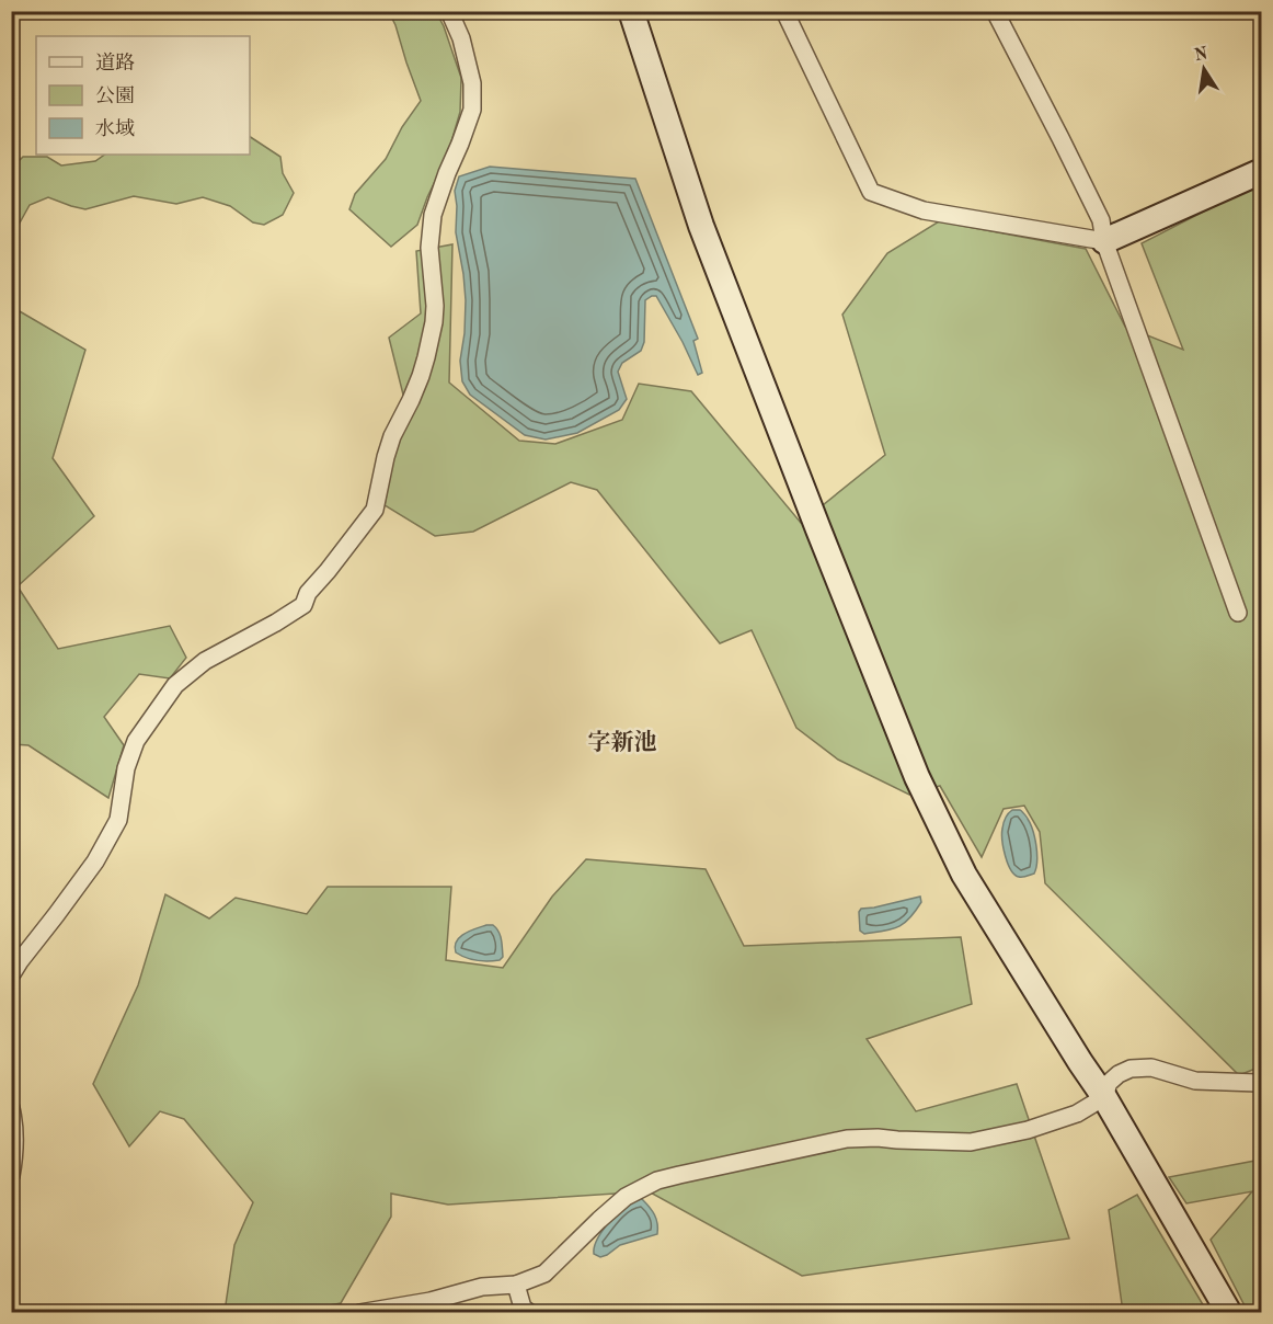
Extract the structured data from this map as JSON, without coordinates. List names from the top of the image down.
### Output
{
  "districts": ["字新池"],
  "legend": ["道路", "公園", "水域"],
  "north": "top"
}
